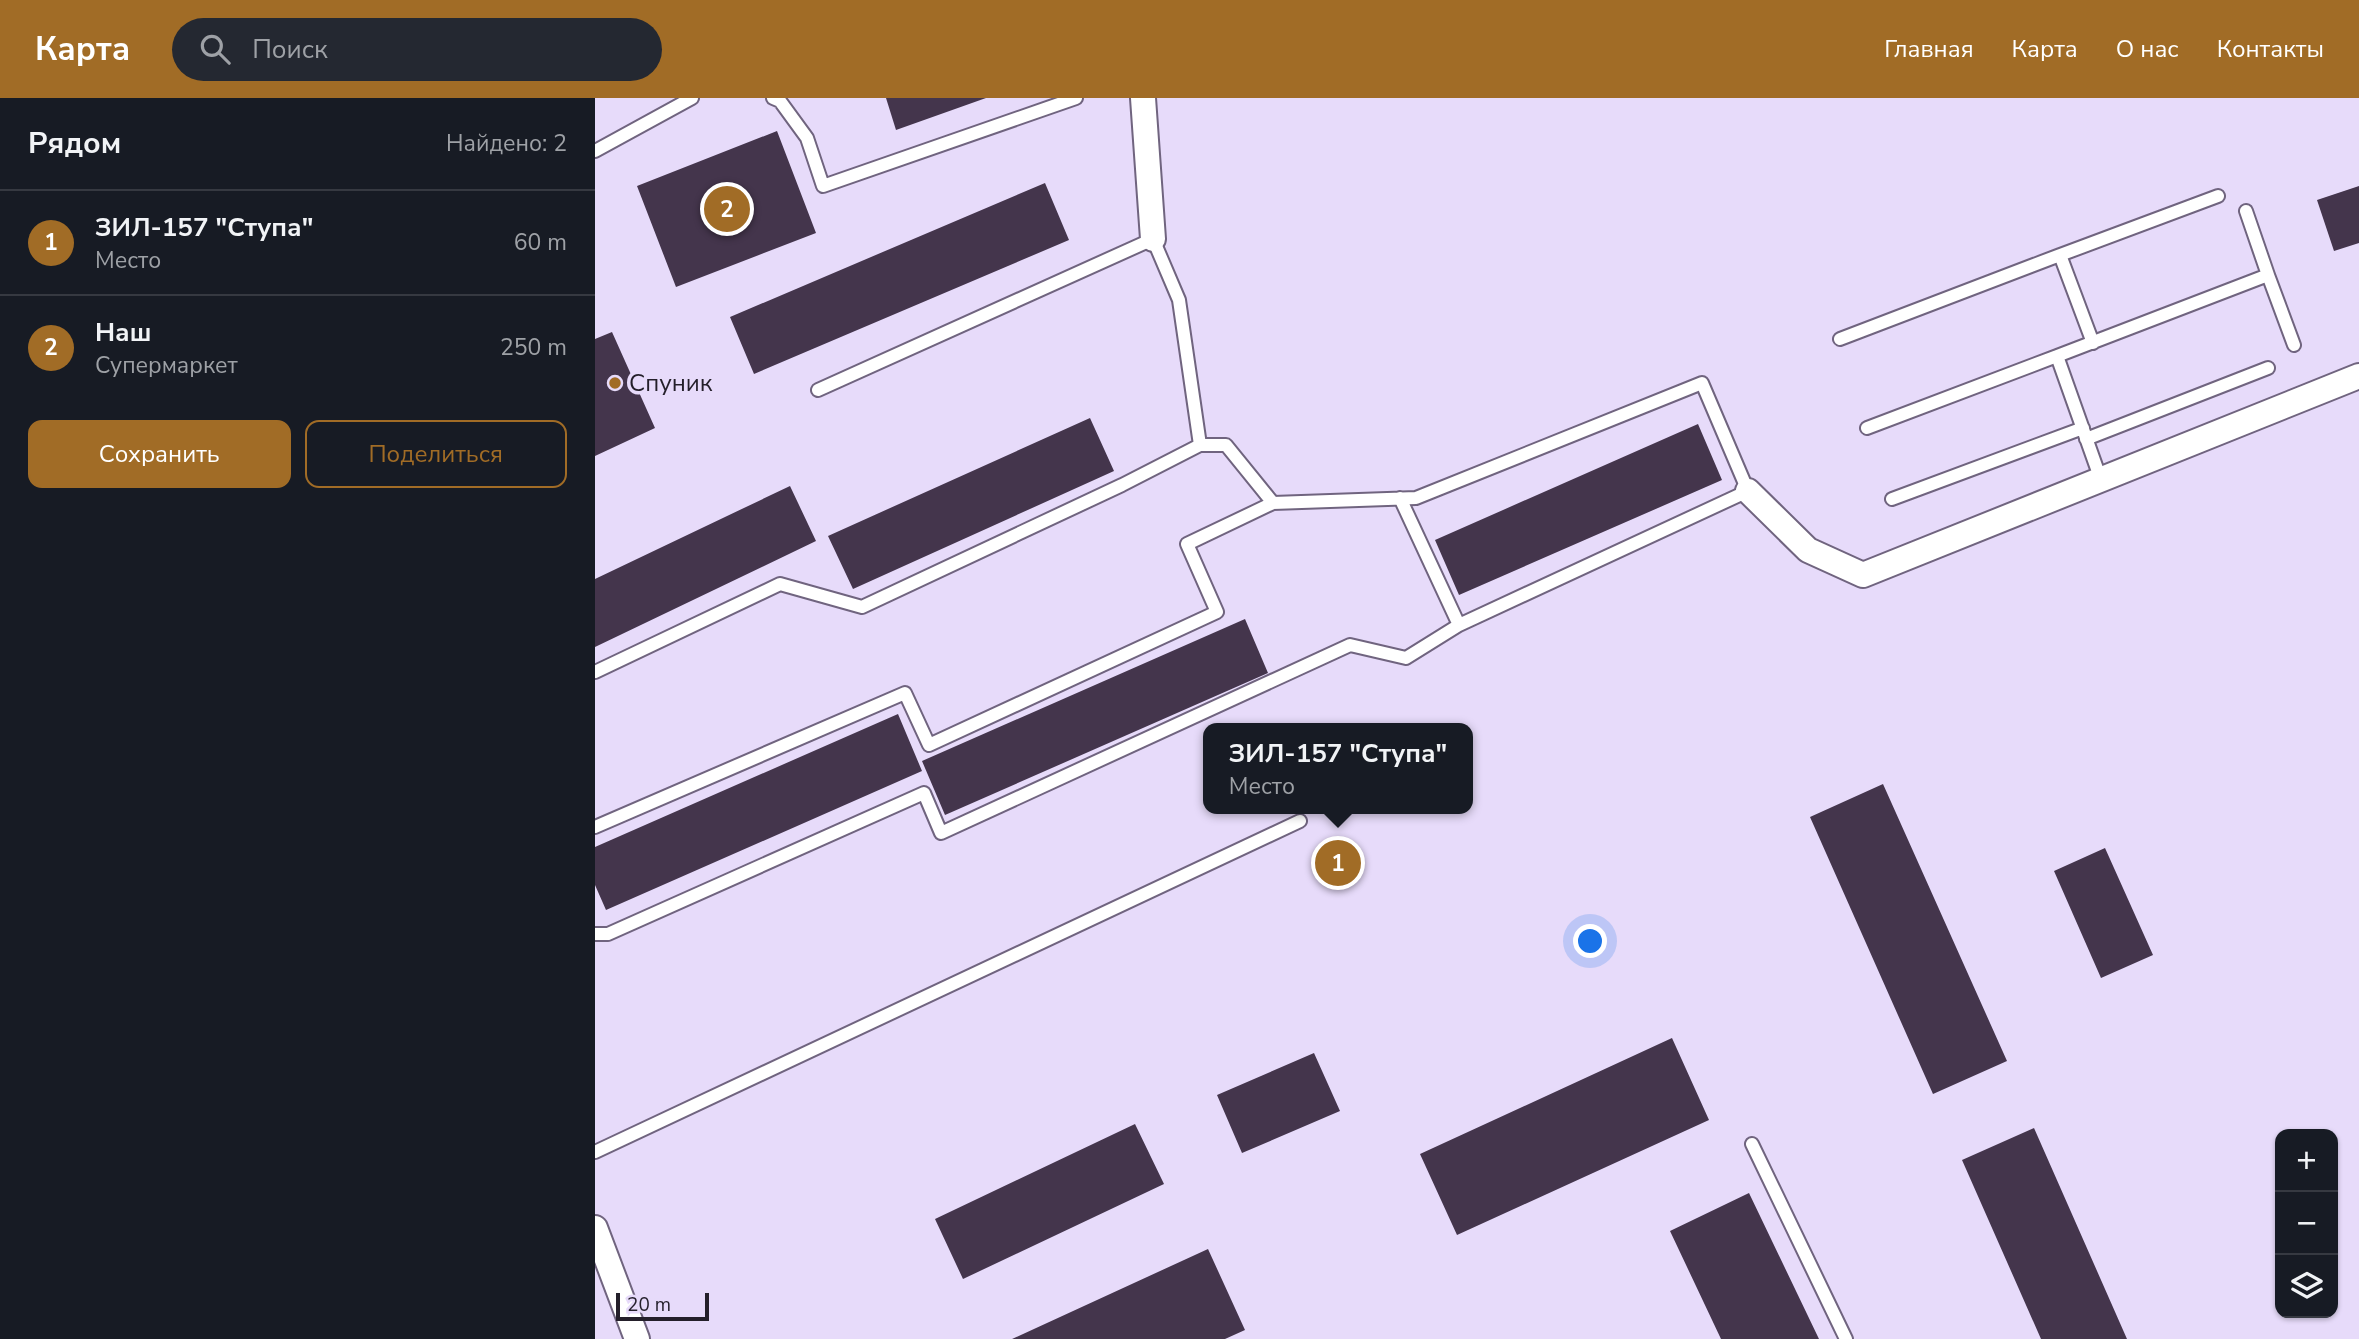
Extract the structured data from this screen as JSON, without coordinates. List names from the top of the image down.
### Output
{
  "places": ["Спуник"],
  "scale_bar": "20 m",
  "page": {
    "header": "Карта",
    "search": "Поиск",
    "nav": [
      "Главная",
      "Карта",
      "О нас",
      "Контакты"
    ],
    "heading": ["Рядом", "Найдено: 2"],
    "pins": ["2", "1"],
    "list": [
      {
        "mark": "1",
        "name": "ЗИЛ-157 \"Ступа\"",
        "note": "Место",
        "value": "60 m"
      },
      {
        "mark": "2",
        "name": "Наш",
        "note": "Супермаркет",
        "value": "250 m"
      }
    ],
    "buttons": ["Сохранить", "Поделиться"],
    "popup": ["ЗИЛ-157 \"Ступа\"", "Место"],
    "map_buttons": ["+", "−"],
    "scale": "20 m"
  }
}
